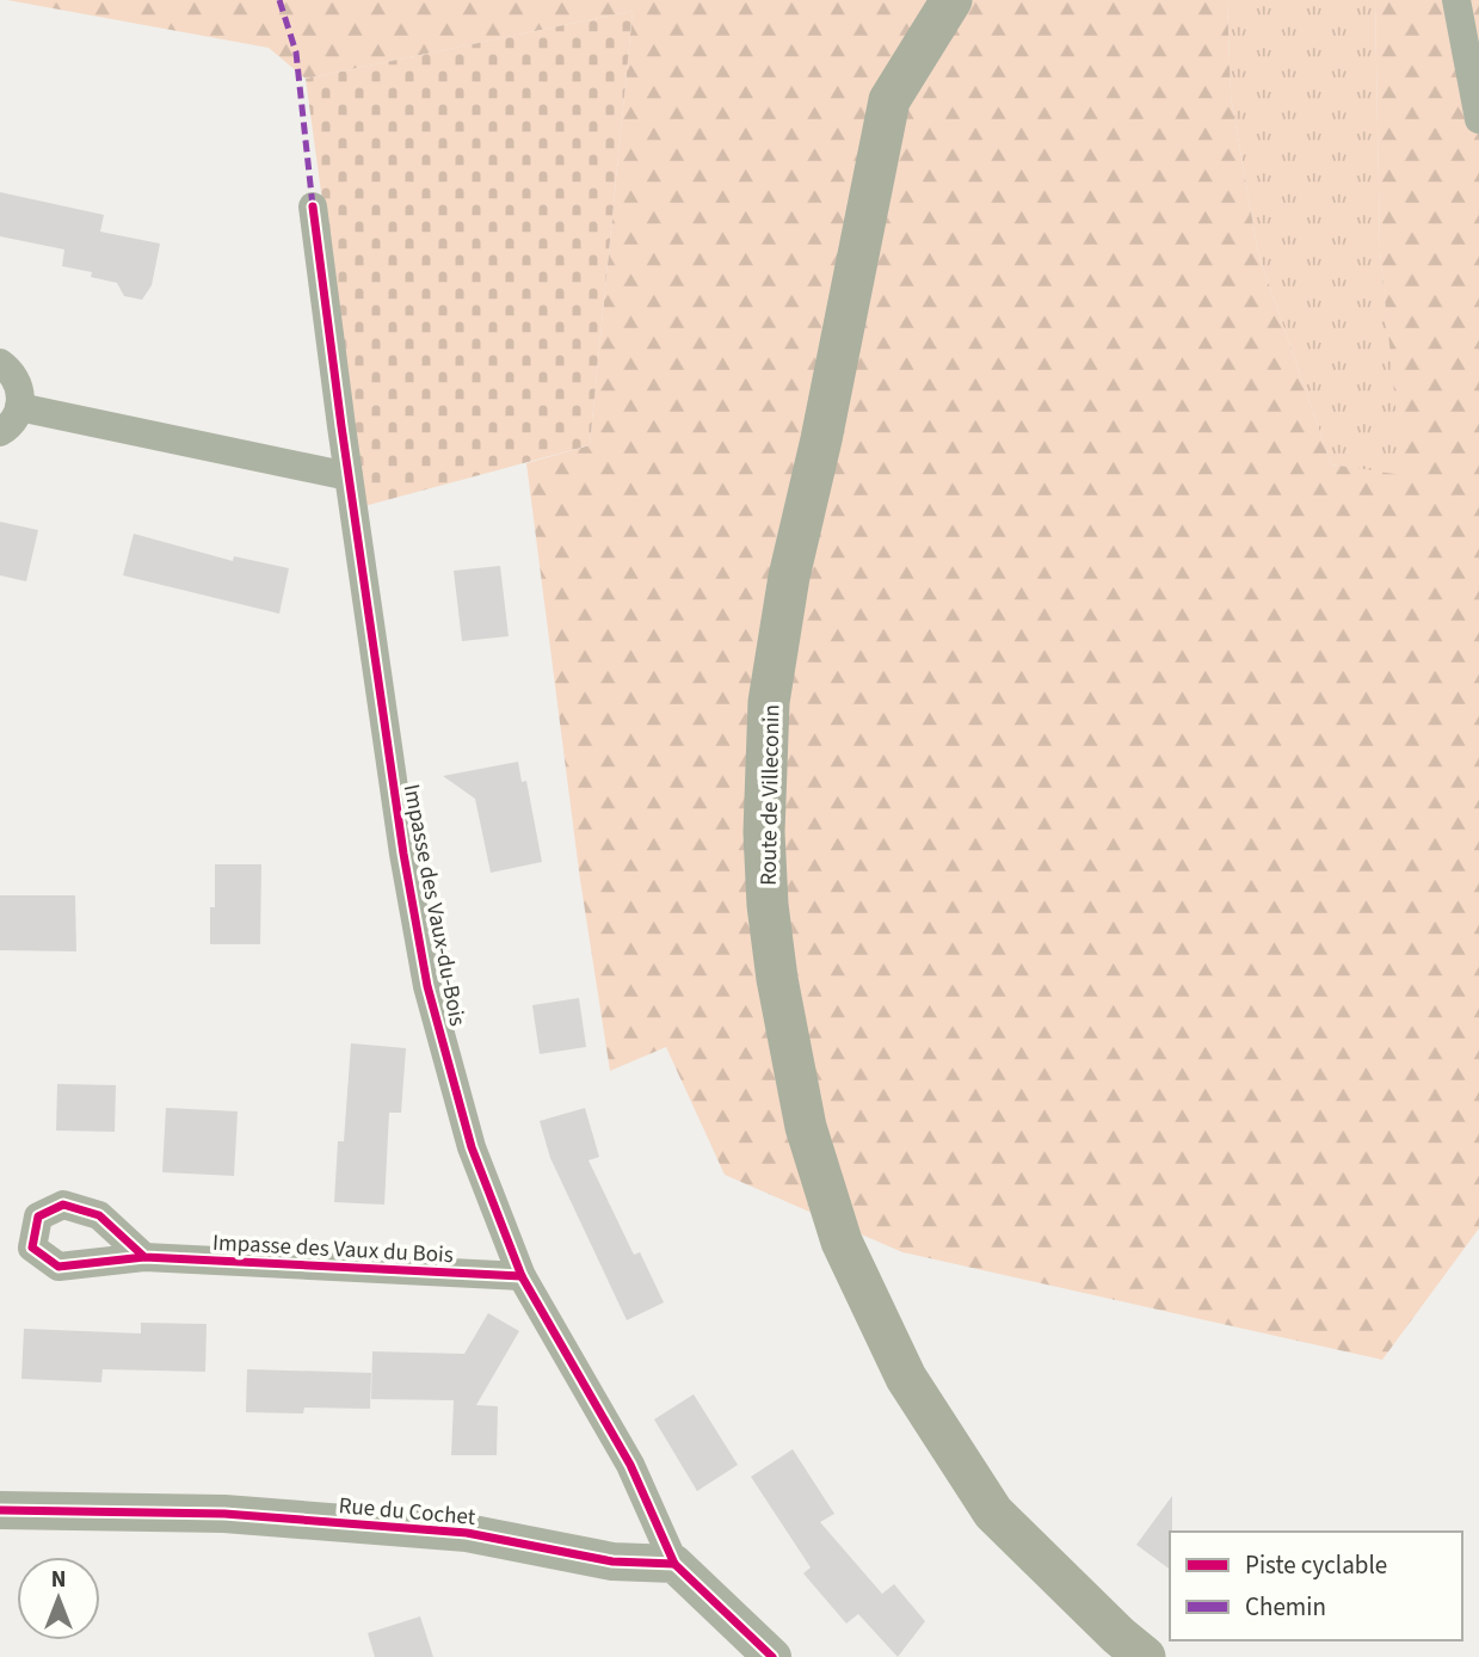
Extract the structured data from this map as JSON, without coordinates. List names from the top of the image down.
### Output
{
  "streets": {
    "main road": ["Route de Villeconin"],
    "street": ["Impasse des Vaux-du-Bois", "Impasse des Vaux du Bois", "Rue du Cochet"]
  },
  "crossings": [
    ["Impasse des Vaux-du-Bois", "Impasse des Vaux du Bois"],
    ["Impasse des Vaux-du-Bois", "Rue du Cochet"]
  ],
  "legend": ["Piste cyclable", "Chemin"],
  "north": "top"
}
